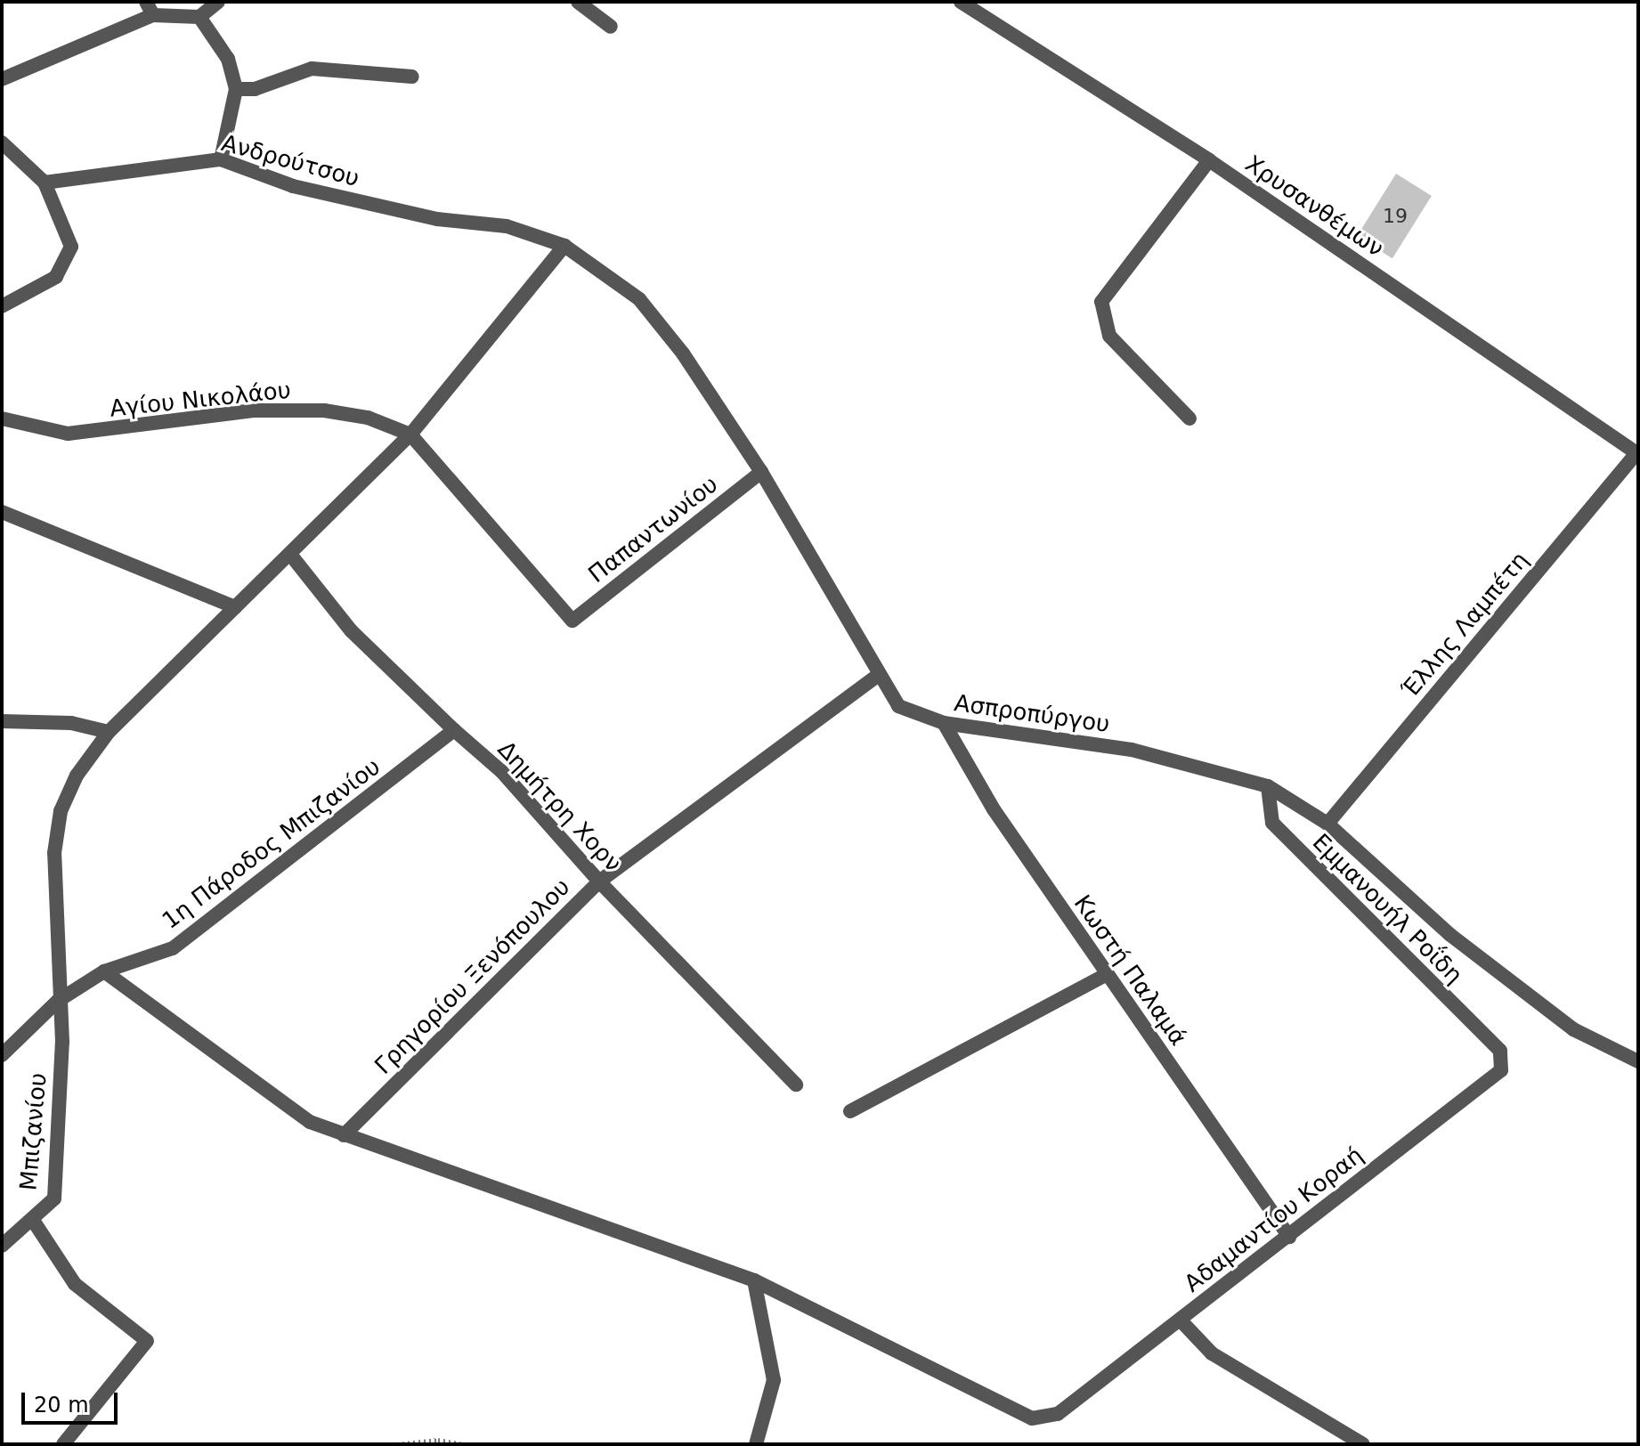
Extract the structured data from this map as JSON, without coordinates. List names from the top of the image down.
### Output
{
  "streets": {
    "street": [
      "Ανδρούτσου",
      "Χρυσανθέμων",
      "Αγίου Νικολάου",
      "Παπαντωνίου",
      "Έλλης Λαμπέτη",
      "Ασπροπύργου",
      "Δημήτρη Χορν",
      "1η Πάροδος Μπιζανίου",
      "Εμμανουήλ Ροΐδη",
      "Κωστή Παλαμά",
      "Γρηγορίου Ξενόπουλου",
      "Μπιζανίου",
      "Αδαμαντίου Κοραή"
    ]
  },
  "crossings": [
    ["Ανδρούτσου", "Ασπροπύργου"],
    ["Ανδρούτσου", "Μπιζανίου"],
    ["Χρυσανθέμων", "Έλλης Λαμπέτη"],
    ["Αγίου Νικολάου", "Παπαντωνίου"],
    ["Αγίου Νικολάου", "Μπιζανίου"],
    ["Παπαντωνίου", "Ασπροπύργου"],
    ["Έλλης Λαμπέτη", "Ασπροπύργου"],
    ["Ασπροπύργου", "Εμμανουήλ Ροΐδη"],
    ["Ασπροπύργου", "Κωστή Παλαμά"],
    ["Ασπροπύργου", "Γρηγορίου Ξενόπουλου"],
    ["Ασπροπύργου", "Μπιζανίου"],
    ["Δημήτρη Χορν", "1η Πάροδος Μπιζανίου"],
    ["Δημήτρη Χορν", "Γρηγορίου Ξενόπουλου"],
    ["Δημήτρη Χορν", "Μπιζανίου"],
    ["1η Πάροδος Μπιζανίου", "Μπιζανίου"],
    ["Εμμανουήλ Ροΐδη", "Αδαμαντίου Κοραή"],
    ["Κωστή Παλαμά", "Αδαμαντίου Κοραή"]
  ],
  "house_numbers": ["19"],
  "scale_bar": "20 m"
}
